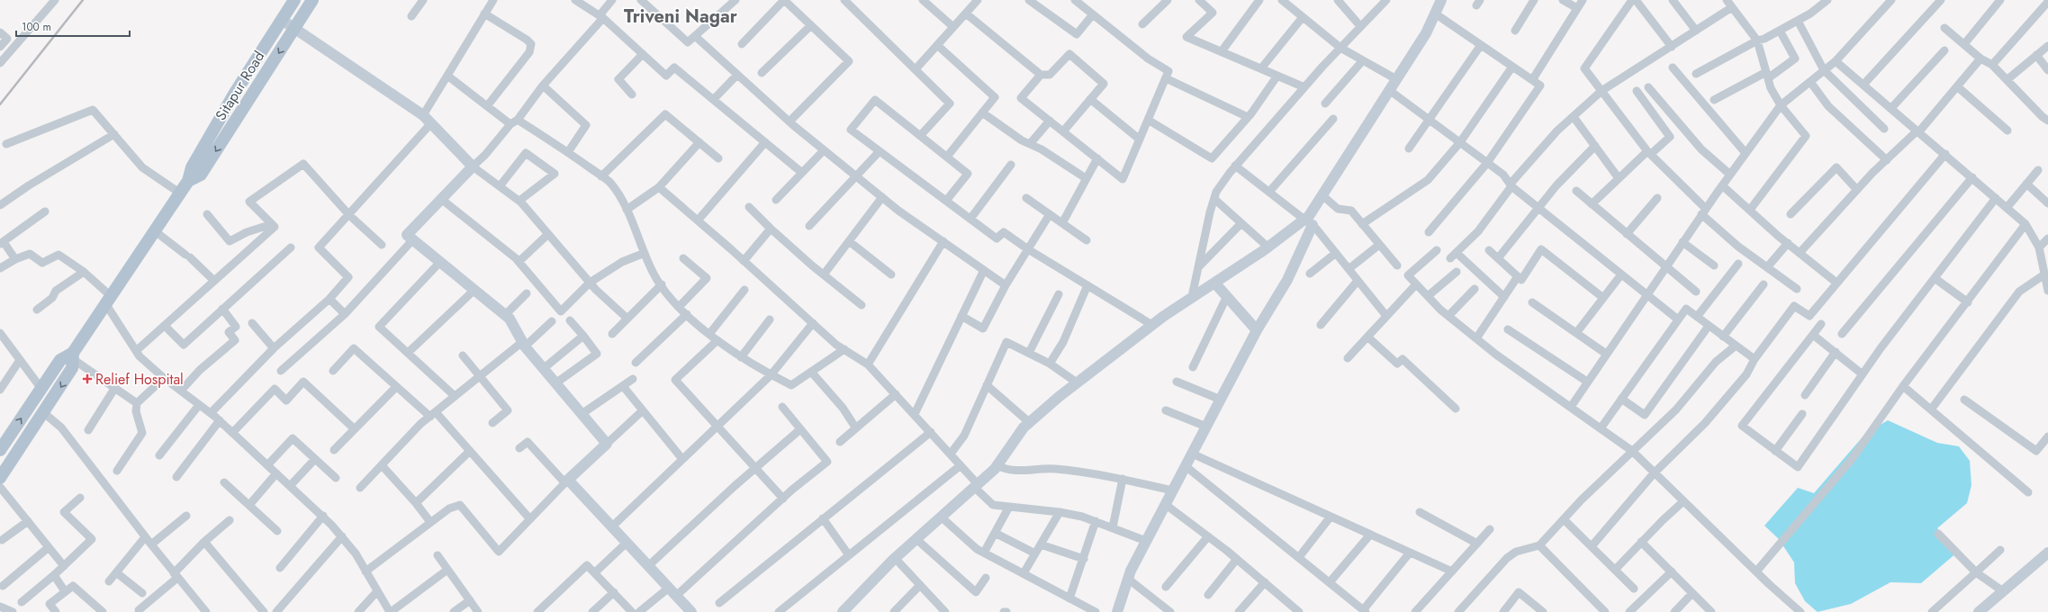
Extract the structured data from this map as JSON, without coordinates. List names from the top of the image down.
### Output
{
  "streets": {
    "main road": ["Sitapur Road"]
  },
  "districts": ["Triveni Nagar"],
  "places": {
    "health": ["Relief Hospital"]
  },
  "scale_bar": "100 m"
}
